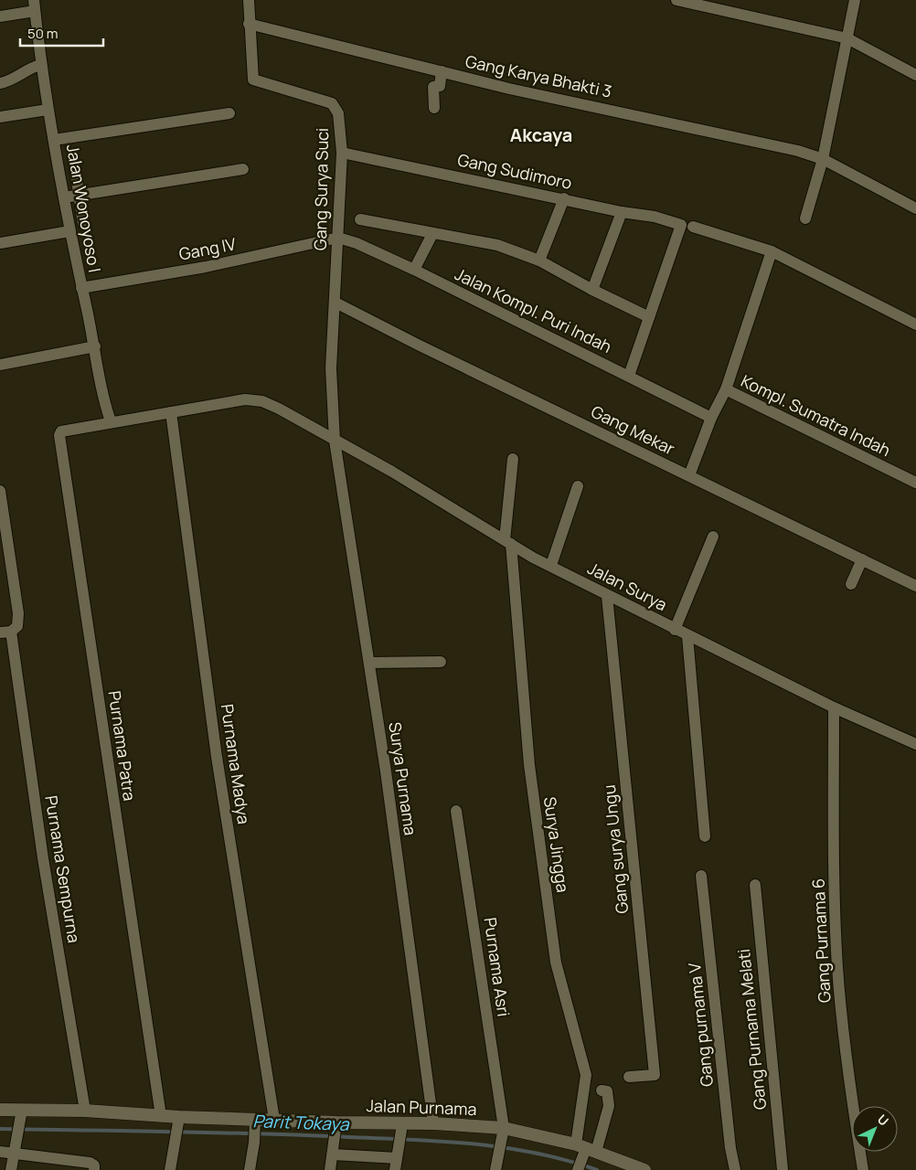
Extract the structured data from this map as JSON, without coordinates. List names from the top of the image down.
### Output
{
  "streets": {
    "street": [
      "Gang Karya Bhakti 3",
      "Gang Sudimoro",
      "Gang Surya Suci",
      "Jalan Wonoyoso I",
      "Gang IV",
      "Jalan Kompl. Puri Indah",
      "Kompl. Sumatra Indah",
      "Gang Mekar",
      "Jalan Surya",
      "Purnama Patra",
      "Purnama Madya",
      "Surya Purnama",
      "Surya Jingga",
      "Gang surya Ungu",
      "Purnama Sempurna",
      "Gang Purnama 6",
      "Purnama Asri",
      "Gang purnama V",
      "Gang Purnama Melati",
      "Jalan Purnama"
    ]
  },
  "crossings": [
    ["Gang Karya Bhakti 3", "Gang Surya Suci"],
    ["Gang Sudimoro", "Gang Surya Suci"],
    ["Gang Surya Suci", "Gang IV"],
    ["Gang Surya Suci", "Jalan Kompl. Puri Indah"],
    ["Gang Surya Suci", "Gang Mekar"],
    ["Gang Surya Suci", "Jalan Surya"],
    ["Gang Surya Suci", "Surya Purnama"],
    ["Jalan Wonoyoso I", "Gang IV"],
    ["Jalan Wonoyoso I", "Jalan Surya"],
    ["Jalan Wonoyoso I", "Purnama Patra"],
    ["Gang IV", "Jalan Kompl. Puri Indah"],
    ["Jalan Surya", "Purnama Patra"],
    ["Jalan Surya", "Purnama Madya"],
    ["Jalan Surya", "Surya Purnama"],
    ["Jalan Surya", "Surya Jingga"],
    ["Jalan Surya", "Gang surya Ungu"],
    ["Jalan Surya", "Gang Purnama 6"],
    ["Purnama Patra", "Jalan Purnama"],
    ["Purnama Madya", "Jalan Purnama"],
    ["Surya Purnama", "Jalan Purnama"],
    ["Surya Jingga", "Jalan Purnama"],
    ["Purnama Sempurna", "Jalan Purnama"],
    ["Purnama Asri", "Jalan Purnama"]
  ],
  "districts": ["Akcaya"],
  "water": ["Parit Tokaya"],
  "scale_bar": "50 m",
  "north": "top right"
}
